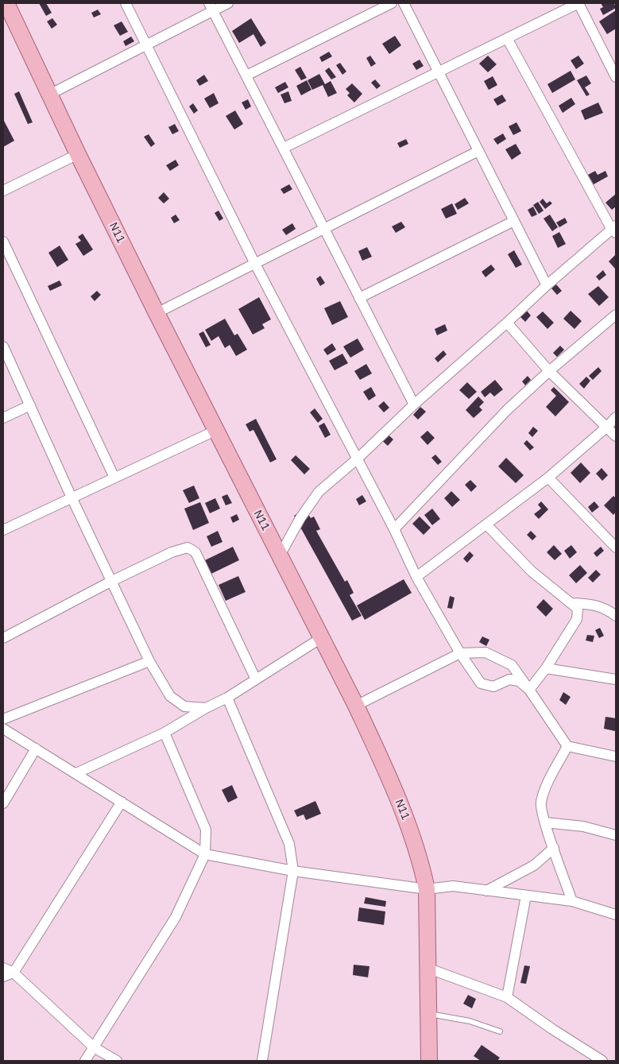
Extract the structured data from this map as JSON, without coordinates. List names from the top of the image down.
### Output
{
  "streets": {
    "main road": ["N11"]
  }
}
